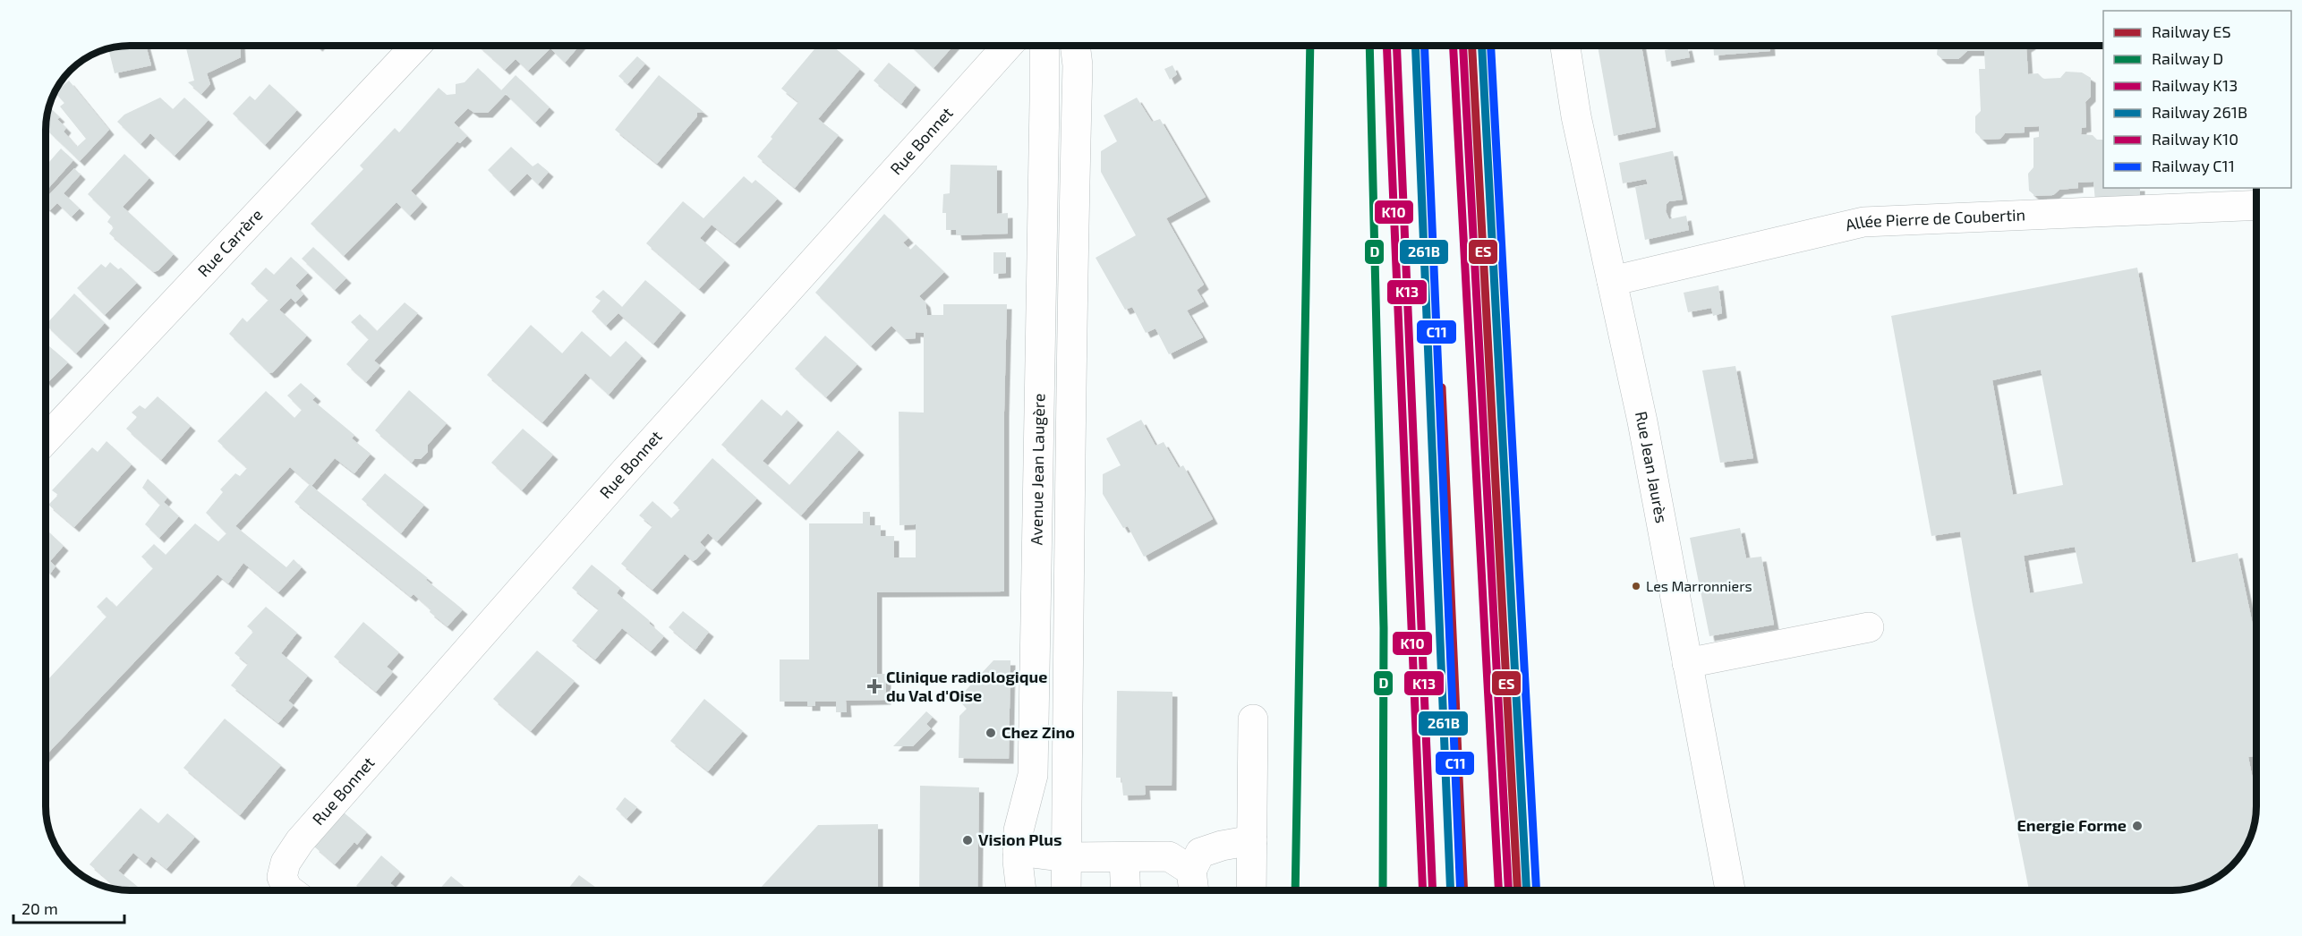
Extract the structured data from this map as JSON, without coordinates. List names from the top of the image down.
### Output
{
  "streets": {
    "street": [
      "Rue Bonnet",
      "Allée Pierre de Coubertin",
      "Rue Carrère",
      "Rue Jean Jaurès",
      "Avenue Jean Laugère"
    ]
  },
  "crossings": [
    ["Allée Pierre de Coubertin", "Rue Jean Jaurès"]
  ],
  "places": {
    "other": [
      "Les Marronniers",
      "Chez Zino",
      "Energie Forme",
      "Vision Plus"
    ],
    "health": ["Clinique radiologique du Val d'Oise"]
  },
  "lines": [
    "rail line ES",
    "rail line D",
    "rail line K13",
    "rail line 261B",
    "rail line K10",
    "rail line C11"
  ],
  "legend": [
    "Railway ES",
    "Railway D",
    "Railway K13",
    "Railway 261B",
    "Railway K10",
    "Railway C11"
  ],
  "scale_bar": "20 m"
}
